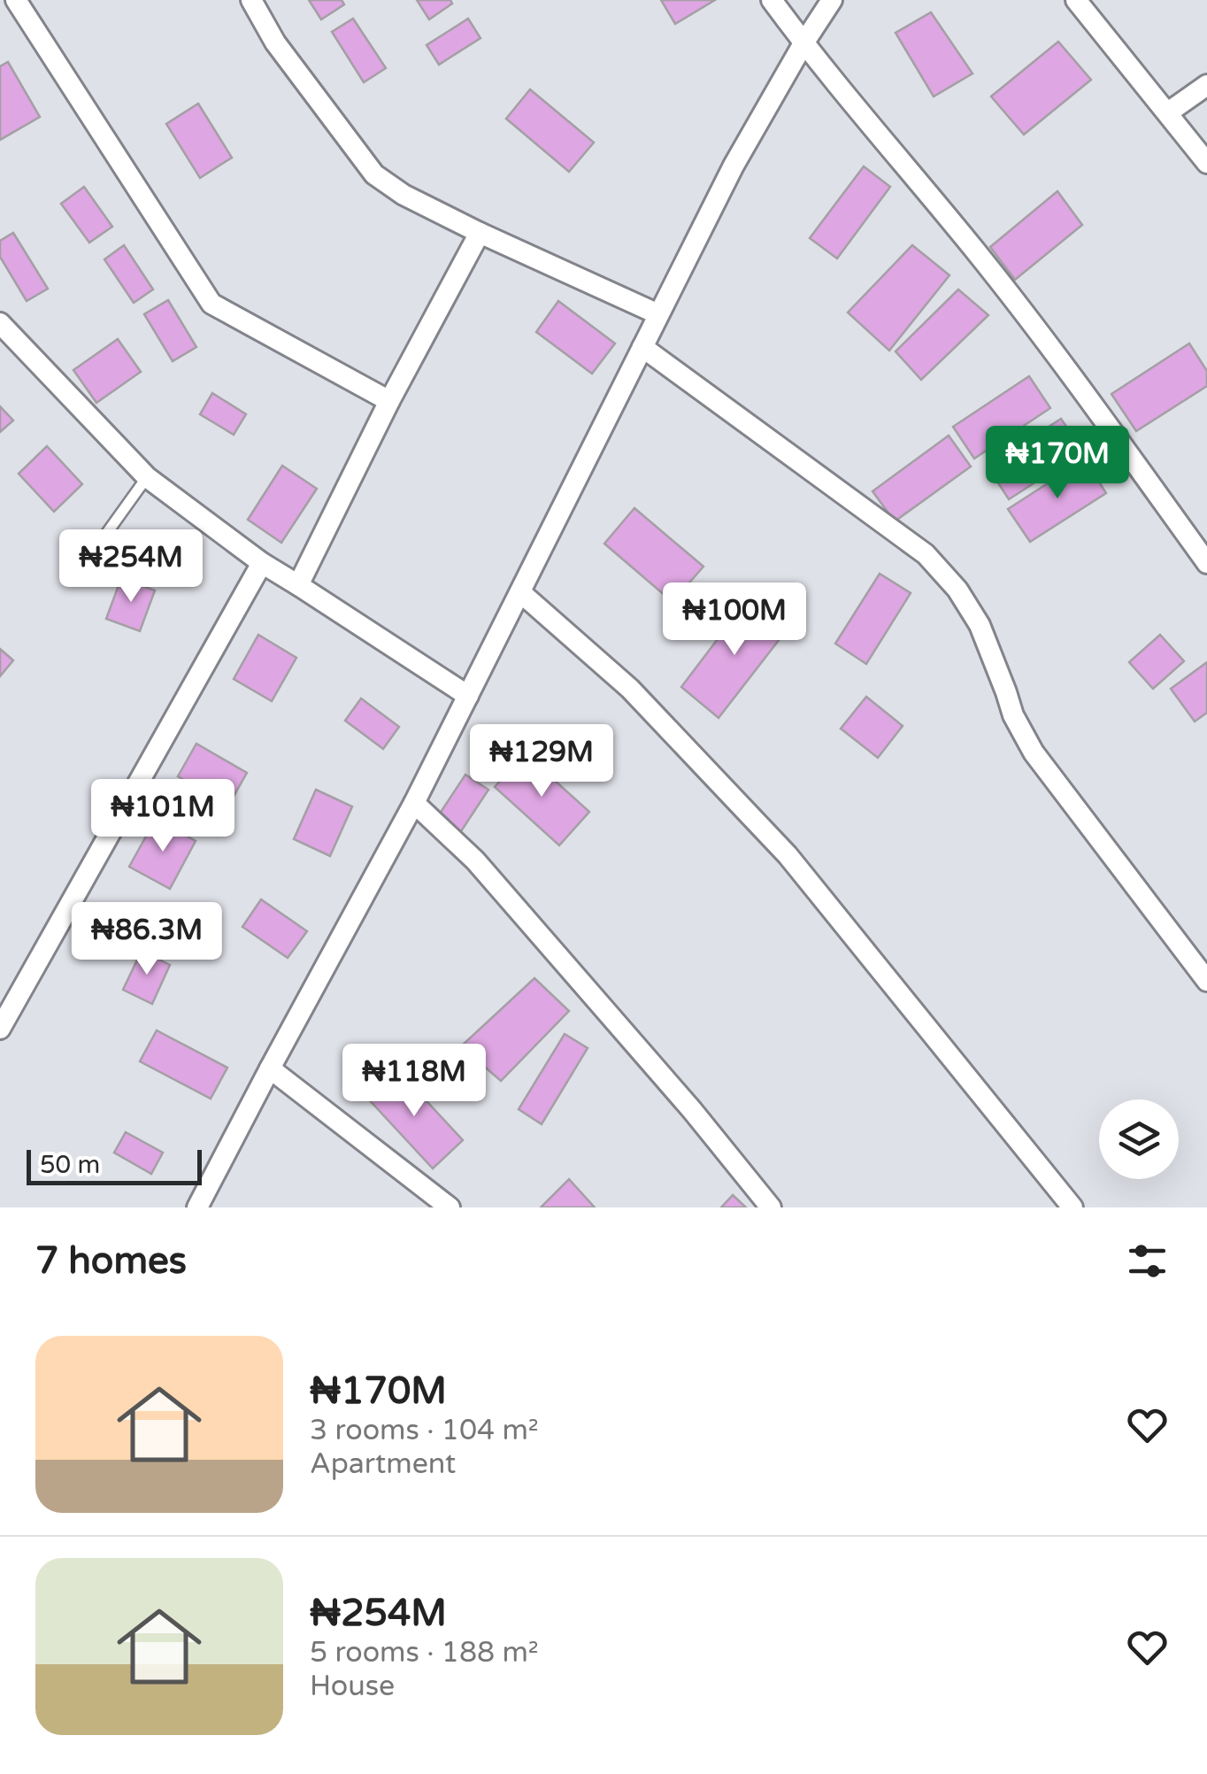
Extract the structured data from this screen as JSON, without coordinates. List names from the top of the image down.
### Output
{
  "scale_bar": "50 m",
  "page": {
    "price": [
      "₦170M",
      "₦254M",
      "₦100M",
      "₦129M",
      "₦101M",
      "₦86.3M",
      "₦118M"
    ],
    "scale": "50 m",
    "heading": "7 homes",
    "list": [
      {
        "name": "₦170M",
        "note": "3 rooms · 104 m² · Apartment"
      },
      {
        "name": "₦254M",
        "note": "5 rooms · 188 m² · House"
      }
    ]
  }
}
